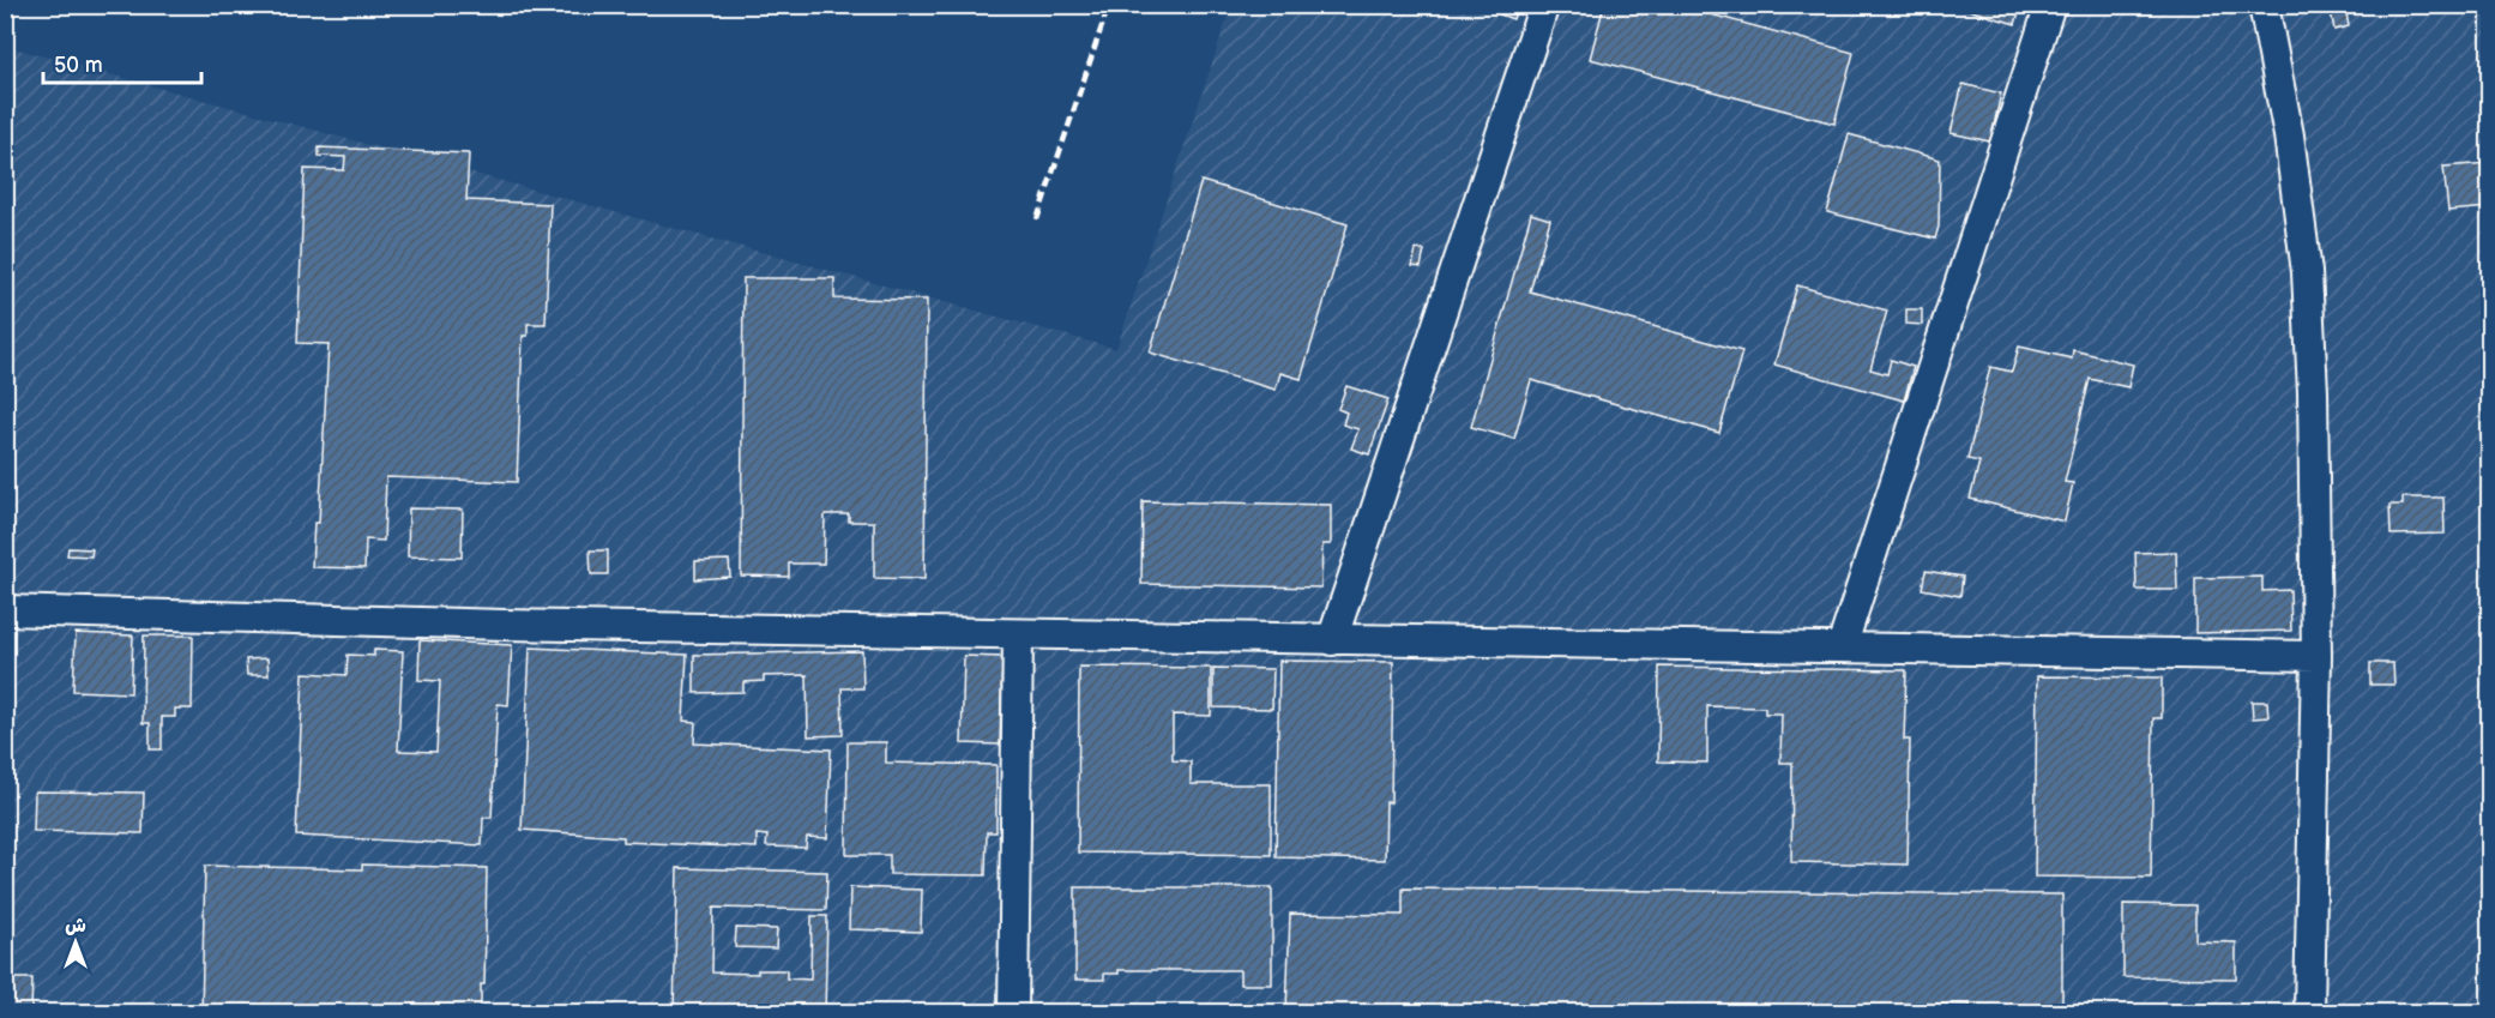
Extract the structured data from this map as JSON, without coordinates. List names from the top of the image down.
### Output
{
  "scale_bar": "50 m",
  "north": "top"
}
